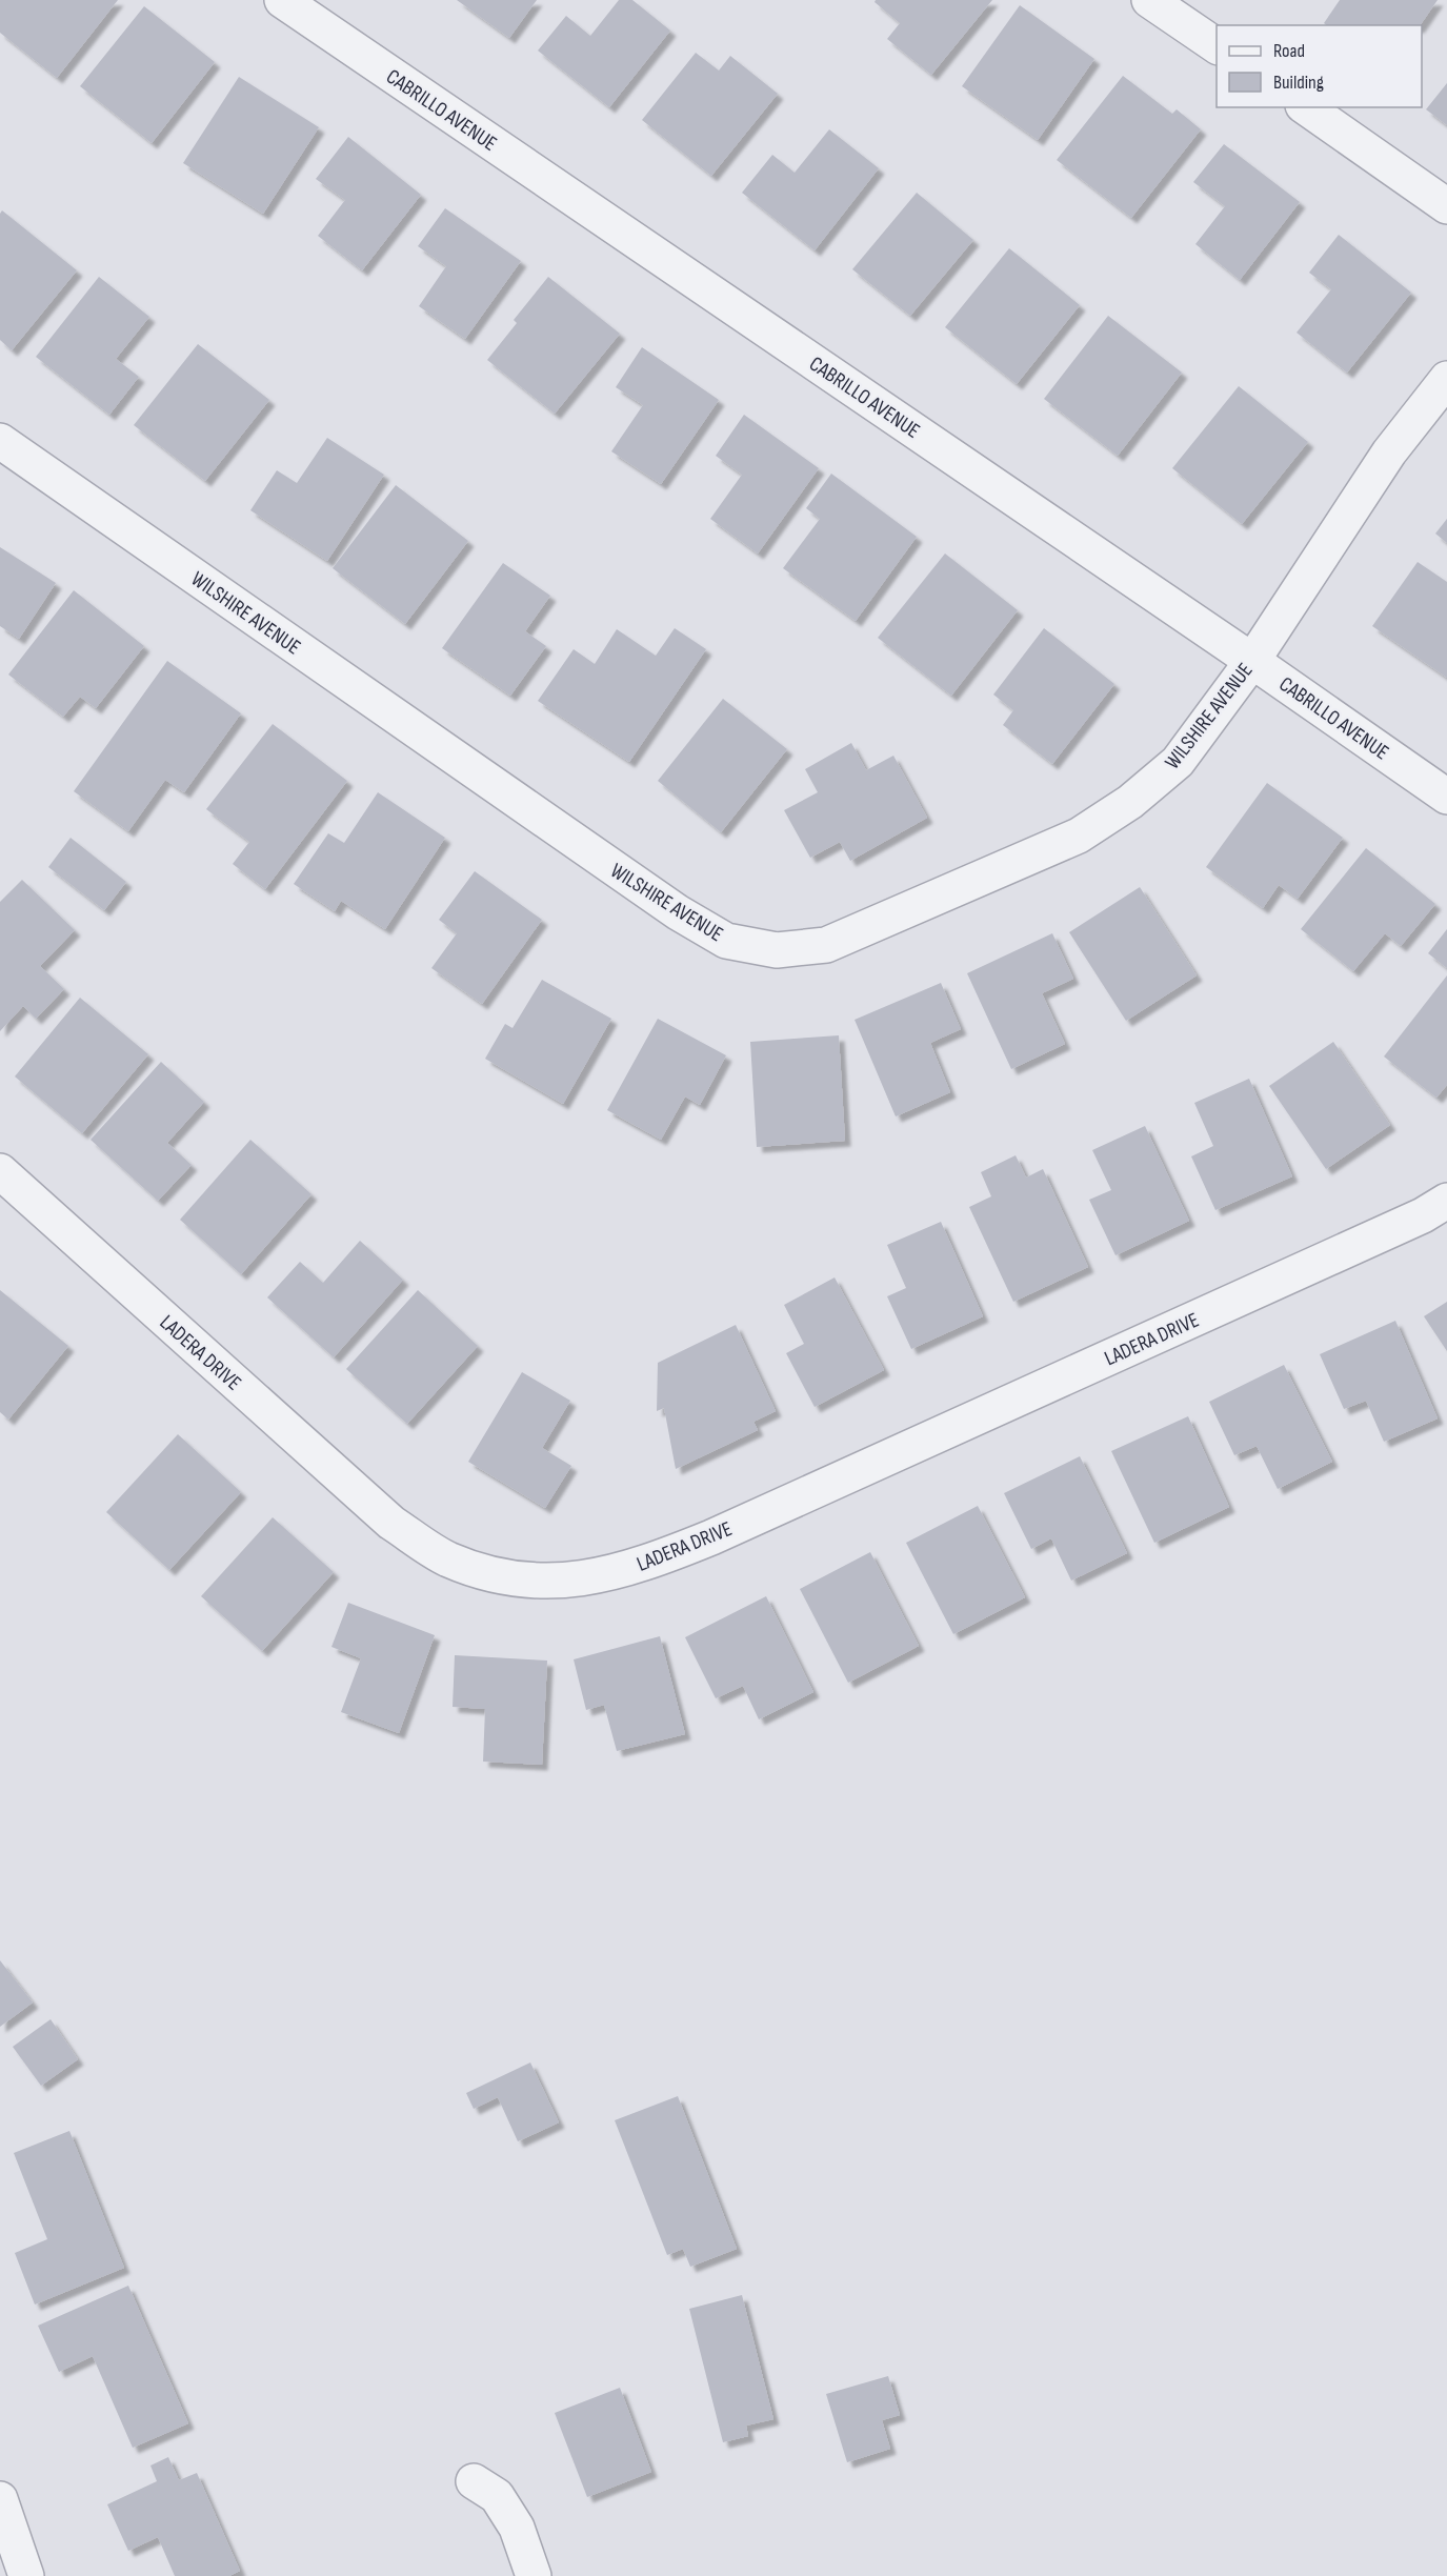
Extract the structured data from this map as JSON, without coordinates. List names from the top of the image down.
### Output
{
  "streets": {
    "street": ["CABRILLO AVENUE", "WILSHIRE AVENUE", "LADERA DRIVE"]
  },
  "crossings": [
    ["CABRILLO AVENUE", "WILSHIRE AVENUE"]
  ],
  "legend": ["Road", "Building"]
}
